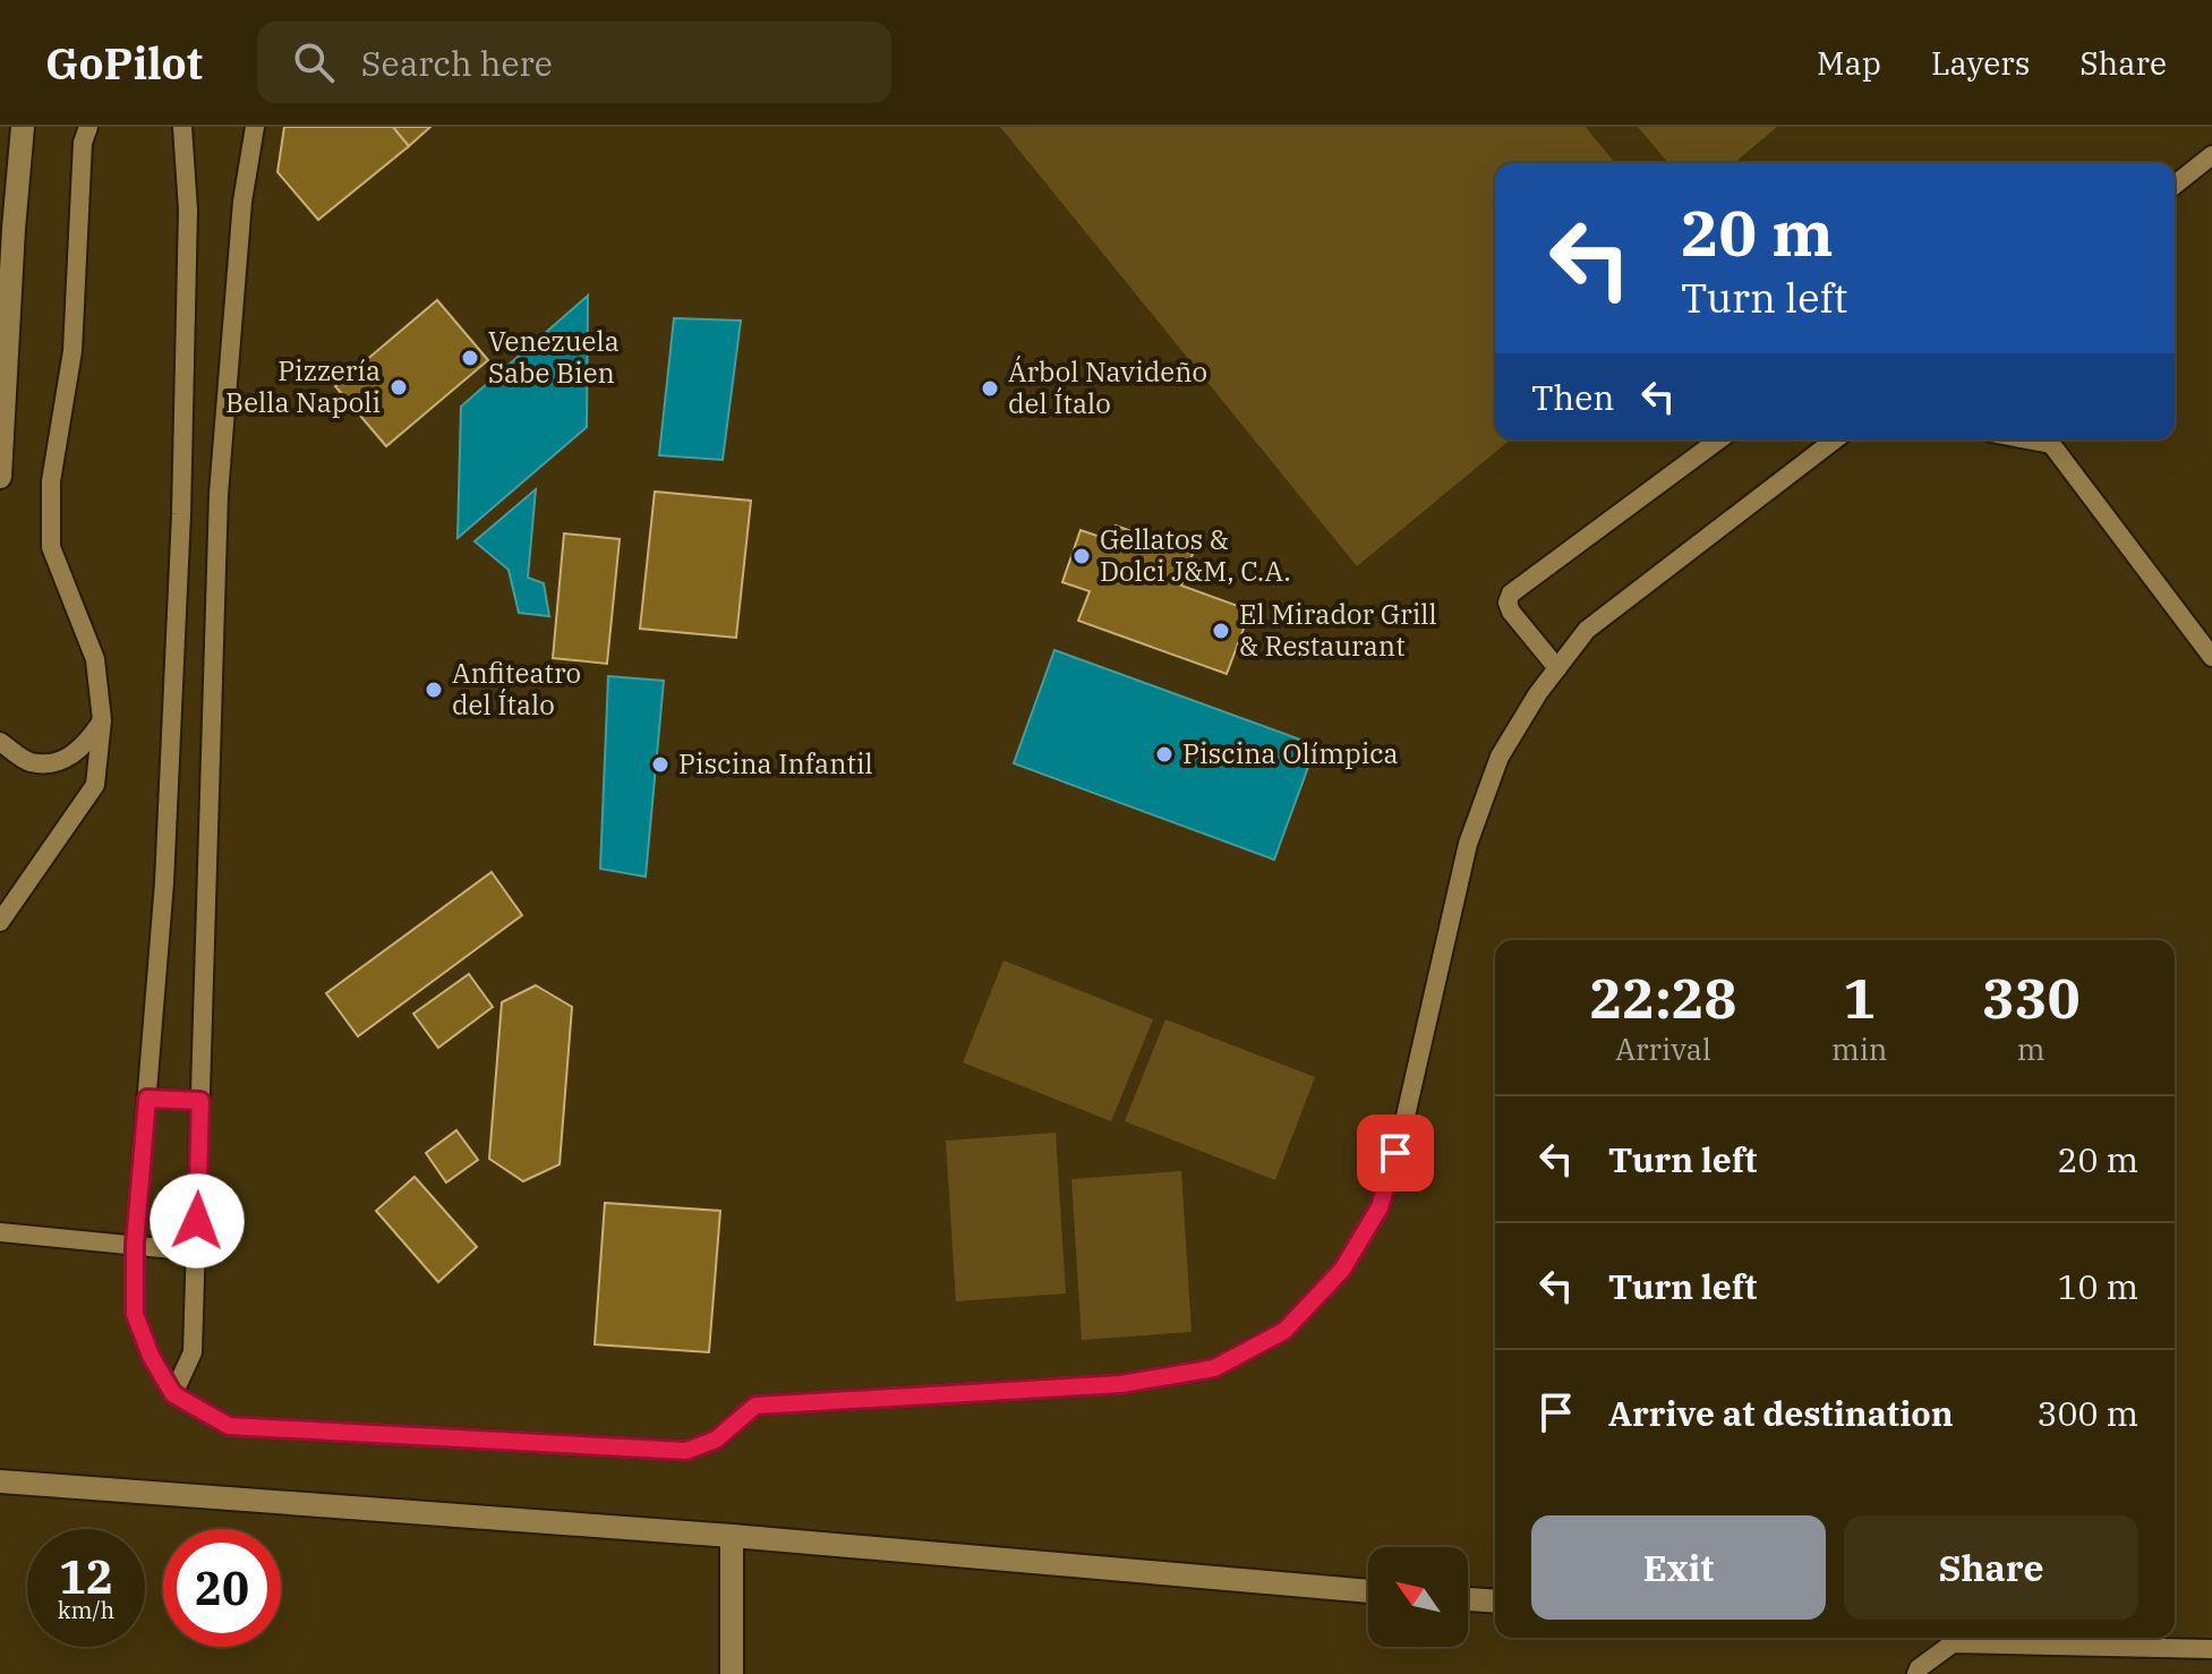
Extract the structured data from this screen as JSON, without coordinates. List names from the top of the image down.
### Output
{
  "places": [
    "Venezuela Sabe Bien",
    "Pizzería Bella Napoli",
    "Árbol Navideño del Ítalo",
    "Gellatos & Dolci J&M, C.A.",
    "El Mirador Grill & Restaurant",
    "Anfiteatro del Ítalo",
    "Piscina Olímpica",
    "Piscina Infantil"
  ],
  "north": "top left",
  "page": {
    "header": "GoPilot",
    "search": "Search here",
    "nav": ["Map", "Layers", "Share"],
    "turn": ["20 m", "Turn left"],
    "then": "Then",
    "eta": [
      "22:28",
      "Arrival",
      "1",
      "min",
      "330",
      "m"
    ],
    "list": [
      {
        "name": "Turn left",
        "value": "20 m"
      },
      {
        "name": "Turn left",
        "value": "10 m"
      },
      {
        "name": "Arrive at destination",
        "value": "300 m"
      }
    ],
    "buttons": ["Exit", "Share"],
    "speed": "12 km/h",
    "limit": "20"
  }
}
